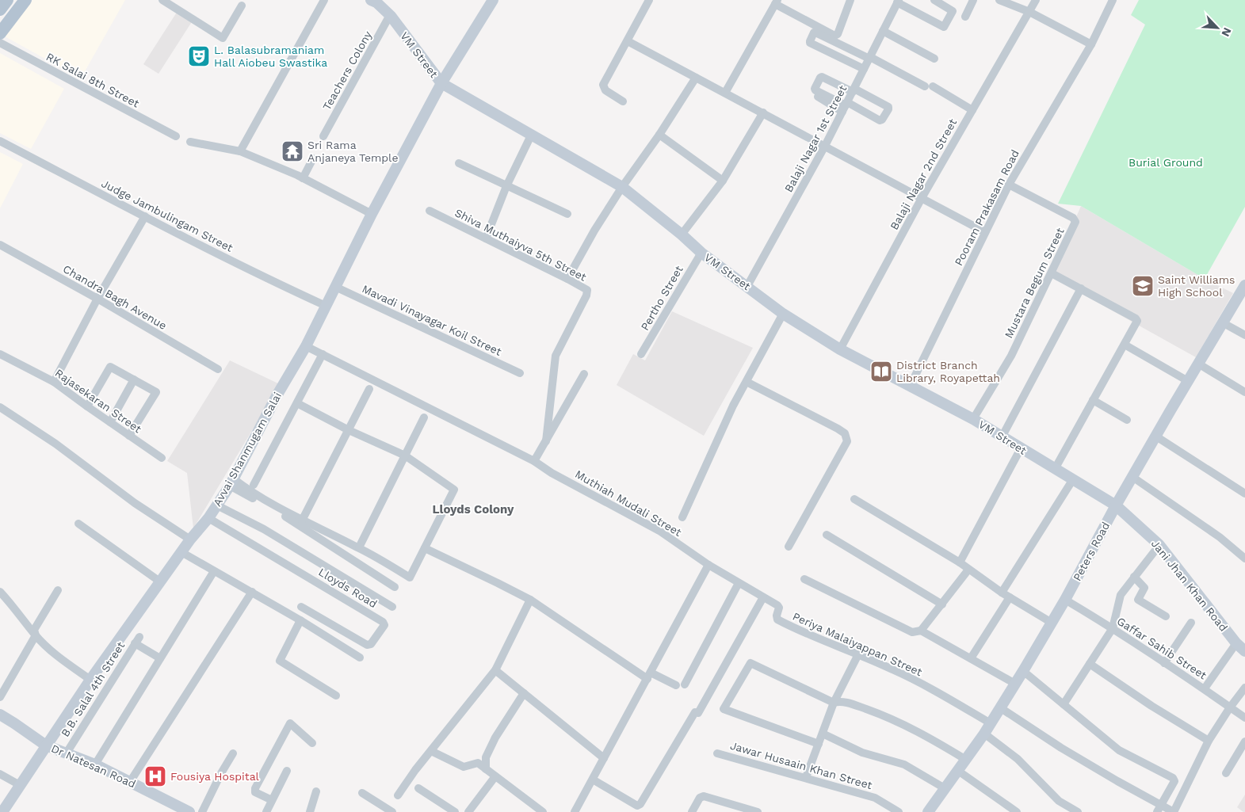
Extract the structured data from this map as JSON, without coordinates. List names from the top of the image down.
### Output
{
  "streets": {
    "street": [
      "VM Street",
      "Teachers Colony",
      "RK Salai 8th Street",
      "Balaji Nagar 1st Street",
      "Balaji Nagar 2nd Street",
      "Pooram Prakasam Road",
      "Judge Jambulingam Street",
      "Shiva Muthaiyva 5th Street",
      "Mustara Begum Street",
      "Chandra Bagh Avenue",
      "Pertho Street",
      "Mavadi Vinayagar Koil Street",
      "Rajasekaran Street",
      "Avvai Shanmugam Salai",
      "Muthiah Mudali Street",
      "Peters Road",
      "Jani Jhan Khan Road",
      "Lloyds Road",
      "Periya Malaiyappan Street",
      "Gaffar Sahib Street",
      "B.B. Salal 4th Street",
      "Jawar Husaain Khan Street",
      "Dr Natesan Road"
    ]
  },
  "crossings": [
    ["VM Street", "Teachers Colony"],
    ["VM Street", "Balaji Nagar 1st Street"],
    ["VM Street", "Balaji Nagar 2nd Street"],
    ["VM Street", "Pooram Prakasam Road"],
    ["VM Street", "Mustara Begum Street"],
    ["VM Street", "Pertho Street"],
    ["VM Street", "Avvai Shanmugam Salai"],
    ["VM Street", "Peters Road"],
    ["VM Street", "Jani Jhan Khan Road"],
    ["Pooram Prakasam Road", "Mustara Begum Street"],
    ["Judge Jambulingam Street", "Avvai Shanmugam Salai"],
    ["Mavadi Vinayagar Koil Street", "Avvai Shanmugam Salai"],
    ["Avvai Shanmugam Salai", "Muthiah Mudali Street"],
    ["Avvai Shanmugam Salai", "Lloyds Road"],
    ["Avvai Shanmugam Salai", "Dr Natesan Road"],
    ["Muthiah Mudali Street", "Periya Malaiyappan Street"],
    ["Peters Road", "Jani Jhan Khan Road"],
    ["Peters Road", "Periya Malaiyappan Street"],
    ["Peters Road", "Gaffar Sahib Street"],
    ["B.B. Salal 4th Street", "Dr Natesan Road"]
  ],
  "districts": ["Lloyds Colony"],
  "parks": ["Burial Ground"],
  "places": {
    "theatre": ["L. Balasubramaniam Hall Aiobeu Swastika"],
    "temple": ["Sri Rama Anjaneya Temple"],
    "school or university": ["Saint Williams High School"],
    "library": ["District Branch Library, Royapettah"],
    "hospital": ["Fousiya Hospital"]
  },
  "north": "bottom right"
}
